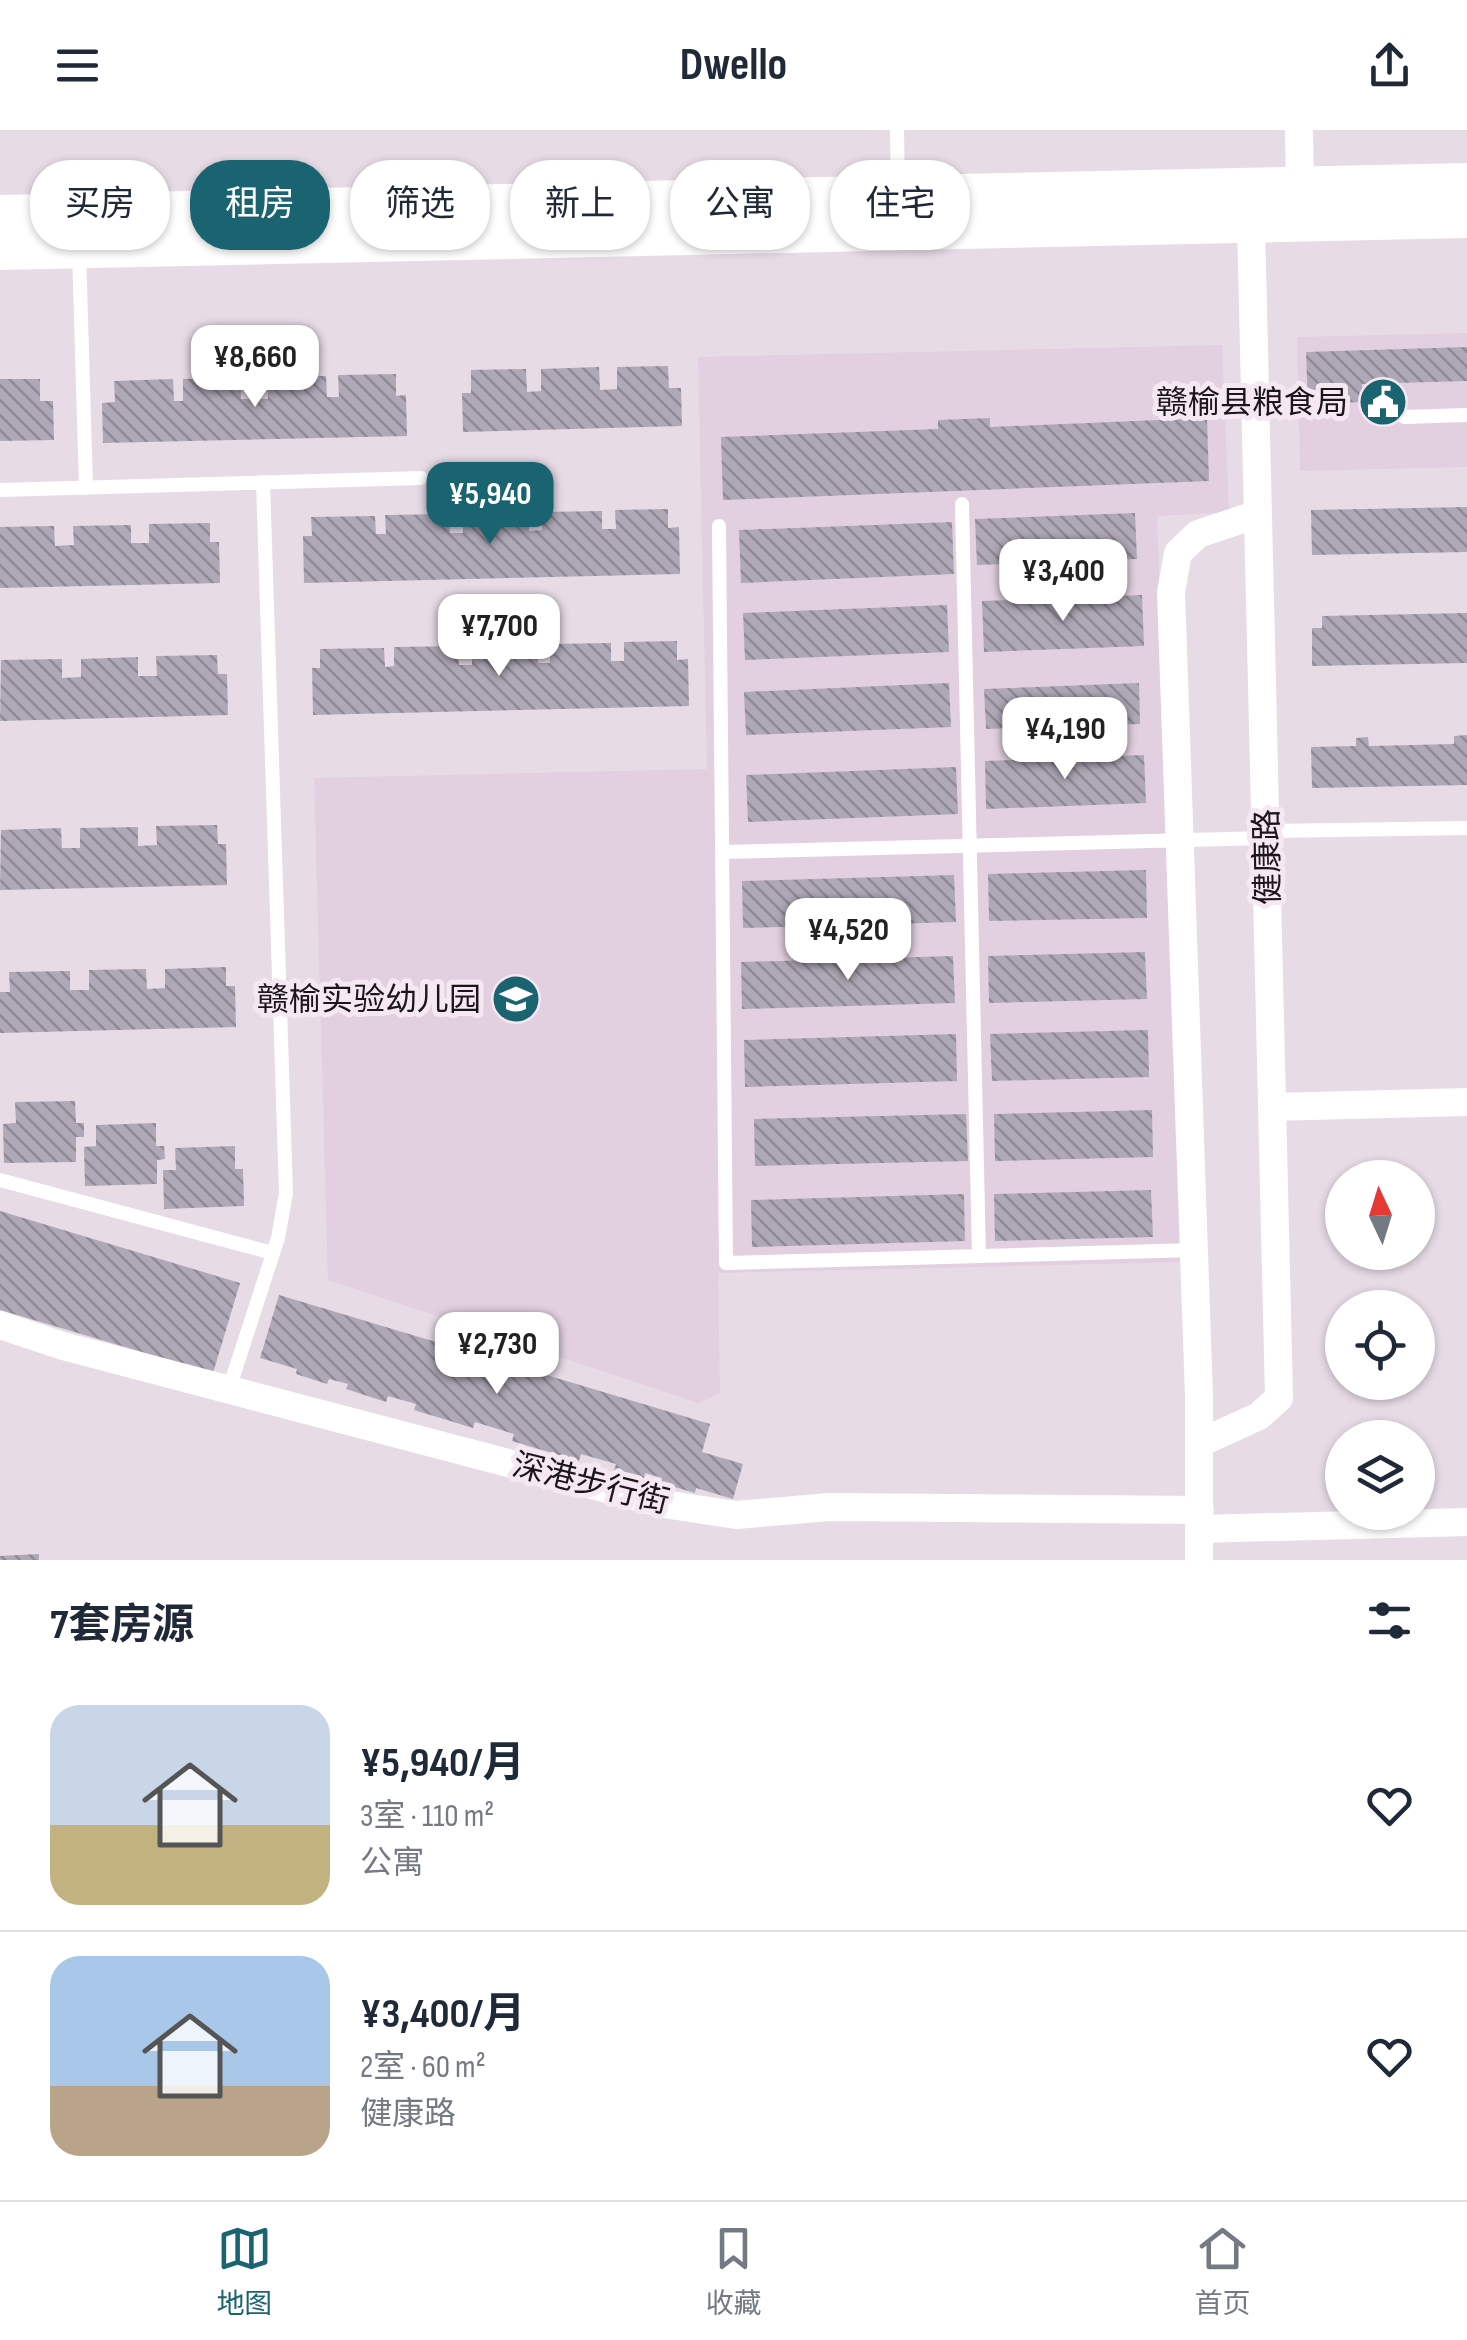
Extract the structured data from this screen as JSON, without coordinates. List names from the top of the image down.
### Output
{
  "streets": {
    "street": ["健康路", "深港步行街"]
  },
  "places": {
    "public building": ["赣榆县粮食局"],
    "school or university": ["赣榆实验幼儿园"]
  },
  "north": "top",
  "page": {
    "header": "Dwello",
    "chip": [
      "买房",
      "租房",
      "筛选",
      "新上",
      "公寓",
      "住宅"
    ],
    "price": [
      "¥8,660",
      "¥5,940",
      "¥3,400",
      "¥7,700",
      "¥4,190",
      "¥4,520",
      "¥2,730"
    ],
    "heading": "7套房源",
    "list": [
      {
        "name": "¥5,940/月",
        "note": "3室 · 110 m² · 公寓"
      },
      {
        "name": "¥3,400/月",
        "note": "2室 · 60 m² · 健康路"
      }
    ],
    "tabs": ["地图", "收藏", "首页"]
  }
}
